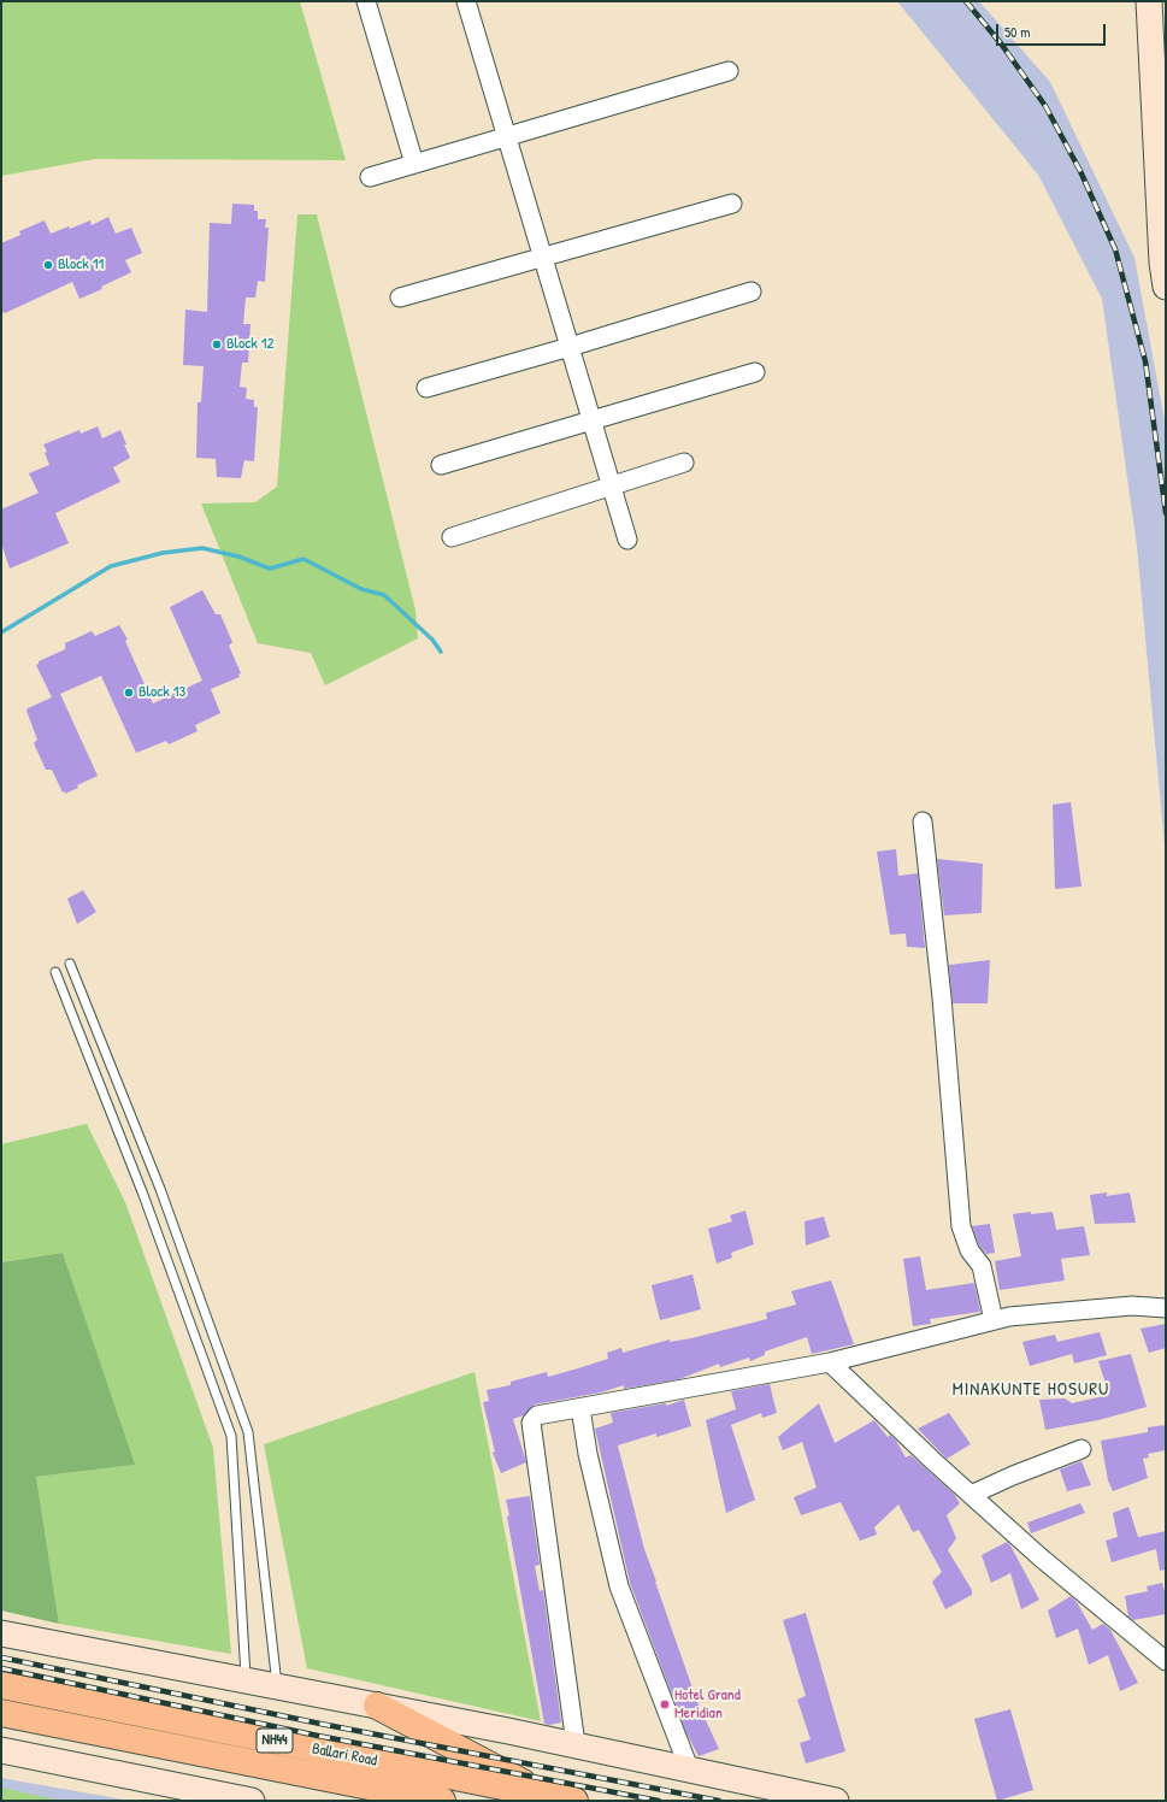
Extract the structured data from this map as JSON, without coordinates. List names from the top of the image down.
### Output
{
  "streets": {
    "highway": ["NH44", "Ballari Road"]
  },
  "districts": ["MINAKUNTE HOSURU"],
  "places": [
    "Block 11",
    "Block 12",
    "Block 13",
    "Hotel Grand Meridian"
  ],
  "scale_bar": "50 m"
}
